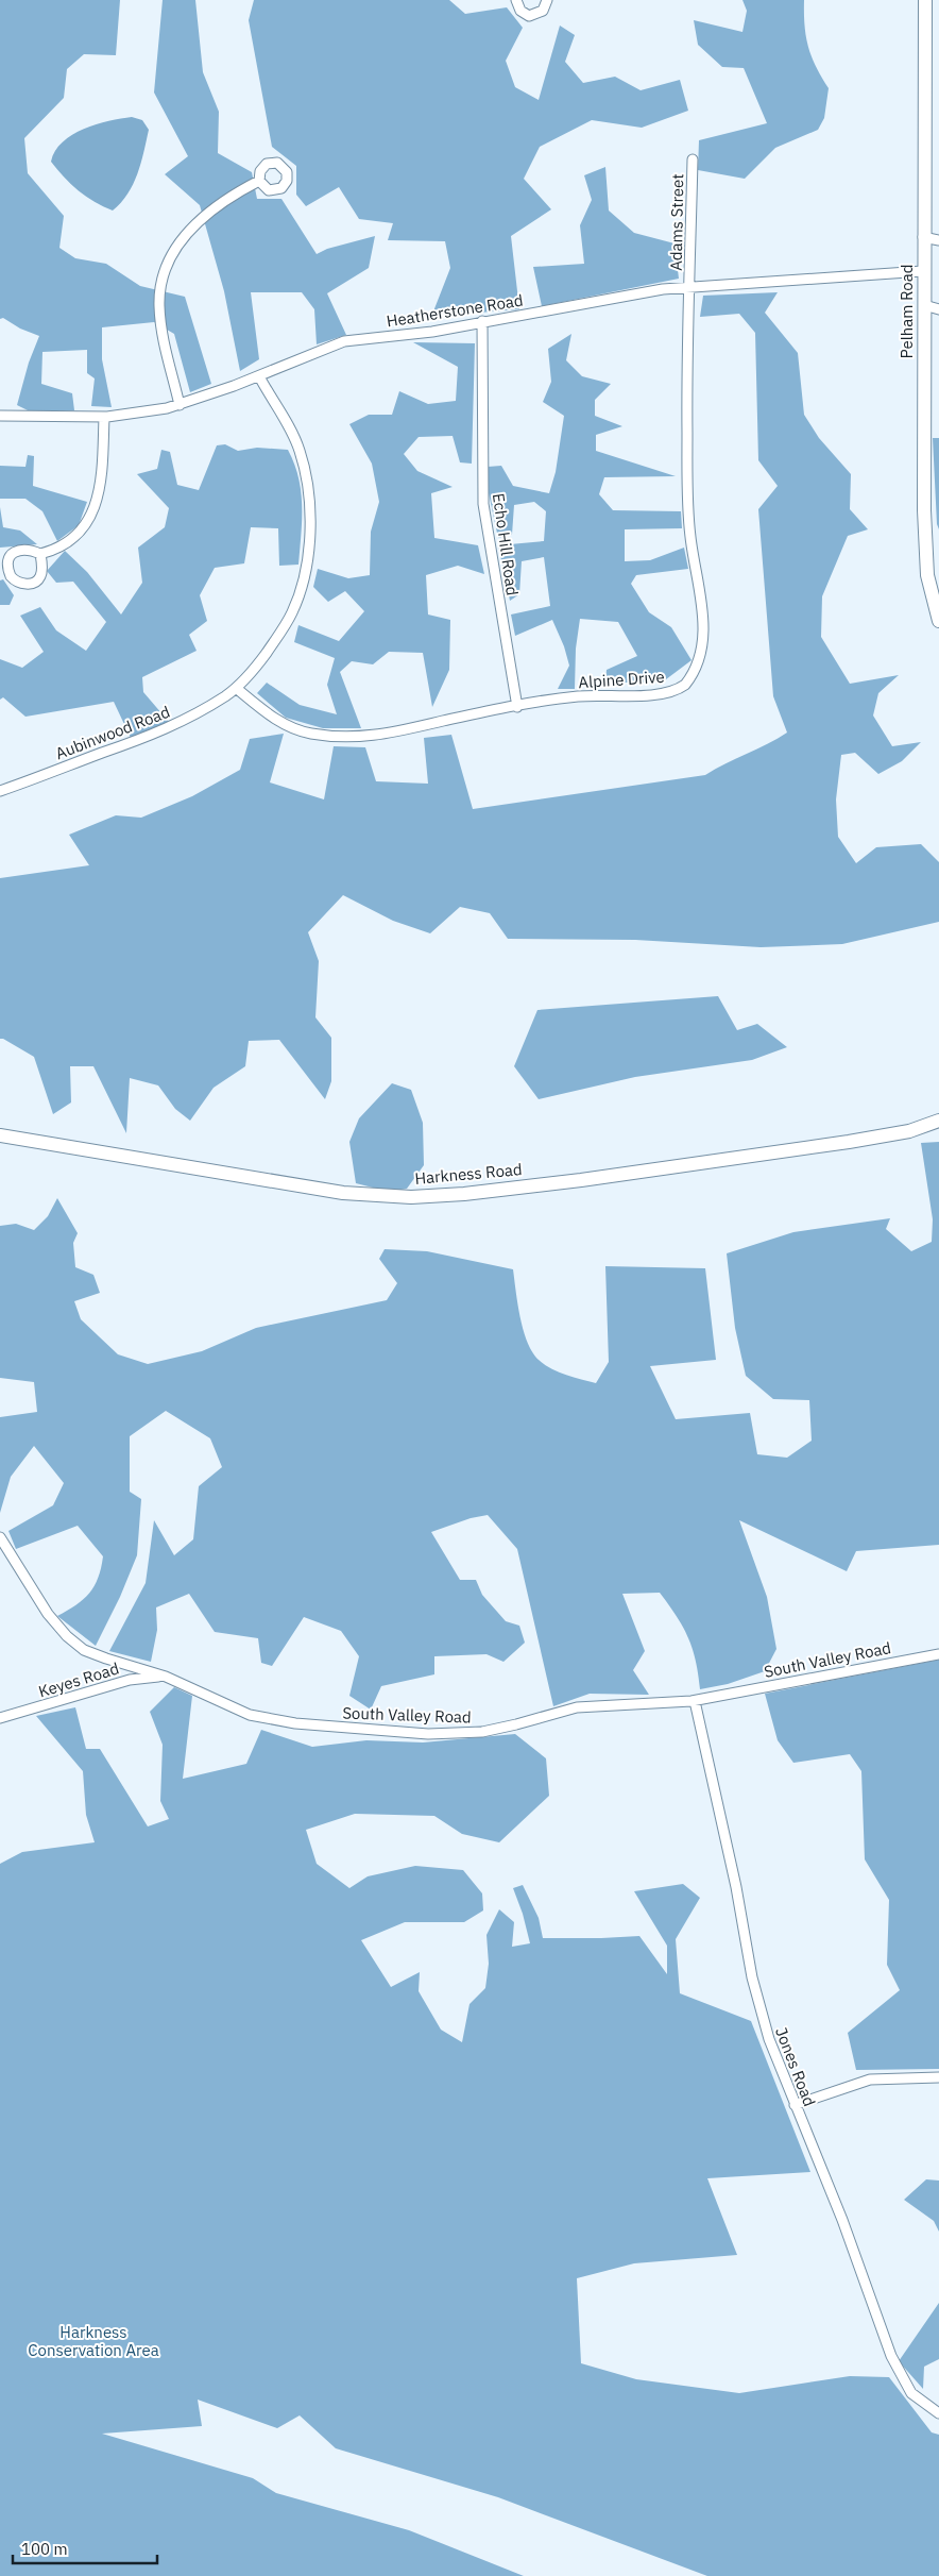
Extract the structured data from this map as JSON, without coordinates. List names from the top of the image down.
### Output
{
  "streets": {
    "main road": ["Pelham Road", "Harkness Road"],
    "street": [
      "Adams Street",
      "Heatherstone Road",
      "Echo Hill Road",
      "Alpine Drive",
      "Aubinwood Road",
      "South Valley Road",
      "Keyes Road",
      "Jones Road"
    ]
  },
  "crossings": [
    ["Adams Street", "Heatherstone Road"],
    ["Adams Street", "Alpine Drive"],
    ["Heatherstone Road", "Pelham Road"],
    ["Heatherstone Road", "Echo Hill Road"],
    ["Heatherstone Road", "Alpine Drive"],
    ["Heatherstone Road", "Aubinwood Road"],
    ["Echo Hill Road", "Alpine Drive"],
    ["Alpine Drive", "Aubinwood Road"],
    ["South Valley Road", "Keyes Road"],
    ["South Valley Road", "Jones Road"]
  ],
  "parks": ["Harkness Conservation Area"],
  "scale_bar": "100 m"
}
